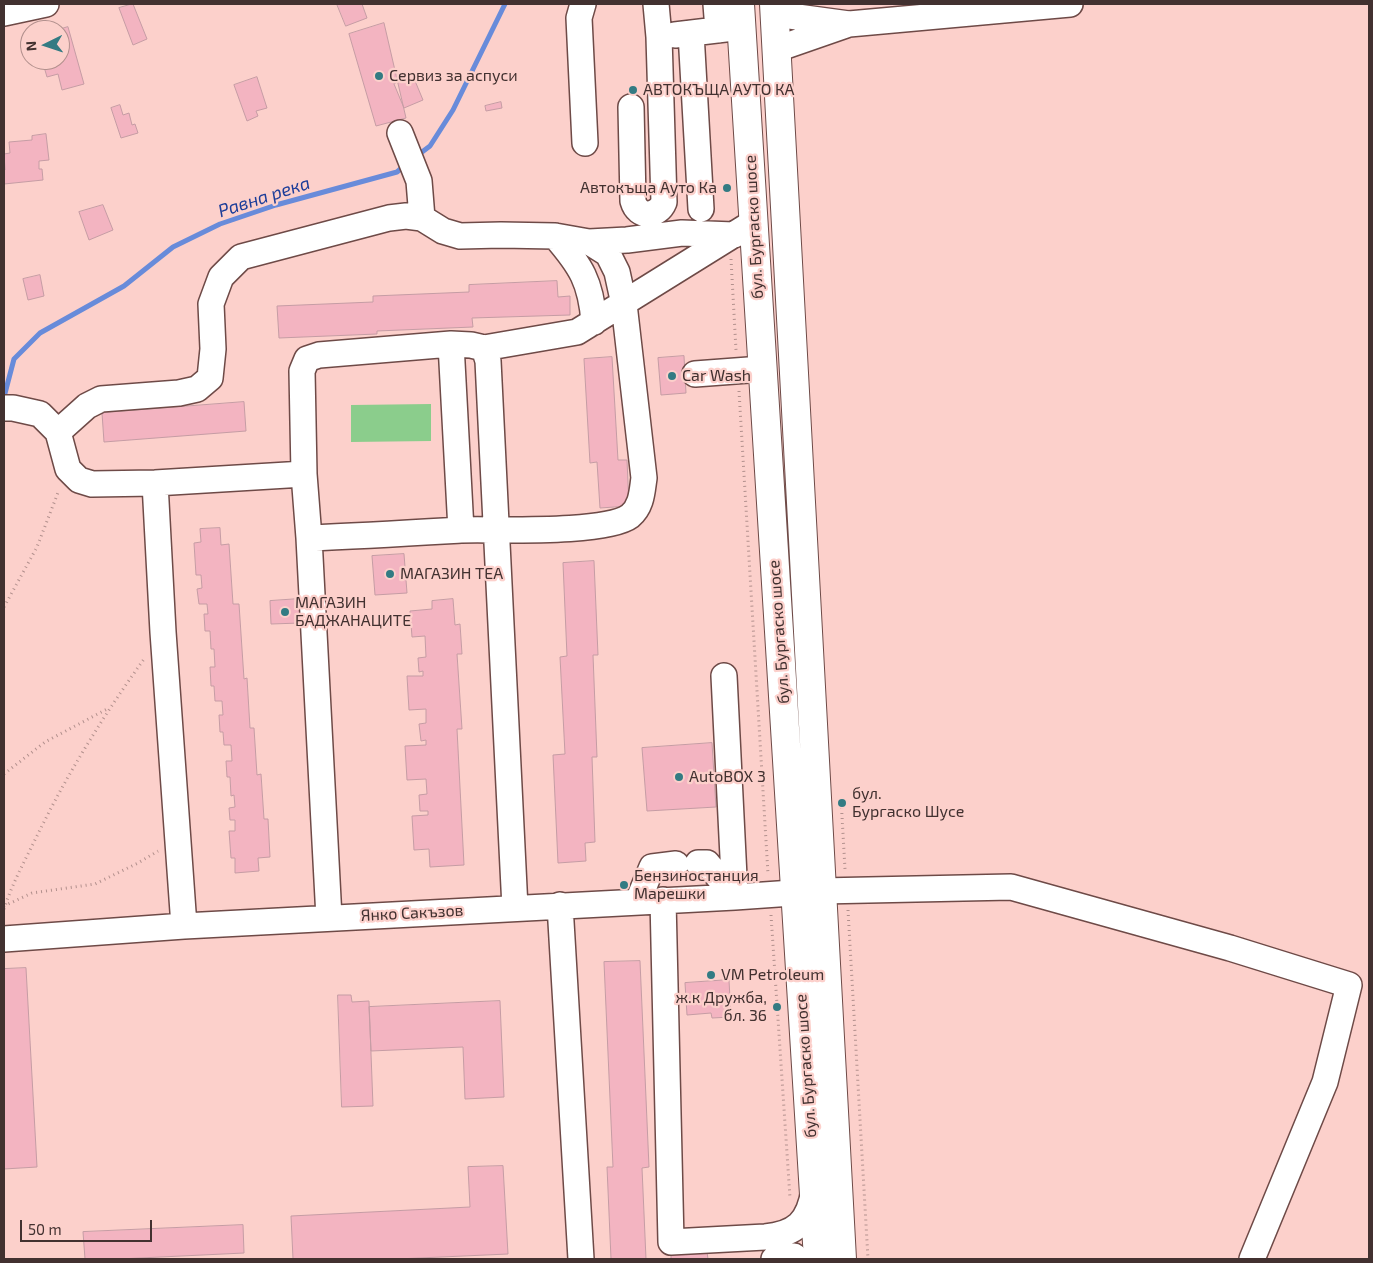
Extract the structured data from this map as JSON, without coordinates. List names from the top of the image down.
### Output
{
  "streets": {
    "main road": ["бул. Бургаско шосе"],
    "street": ["Янко Сакъзов"]
  },
  "crossings": [
    ["бул. Бургаско шосе", "Янко Сакъзов"]
  ],
  "water": ["Равна река"],
  "places": [
    "Сервиз за аспуси",
    "АВТОКЪЩА АУТО КА",
    "Автокъща Ауто Ка",
    "Car Wash",
    "МАГАЗИН ТЕА",
    "МАГАЗИН БАДЖАНАЦИТЕ",
    "AutoBOX 3",
    "бул. Бургаско Шусе",
    "Бензиностанция Марешки",
    "VM Petroleum",
    "ж.к Дружба, бл. 36"
  ],
  "scale_bar": "50 m",
  "north": "left"
}
